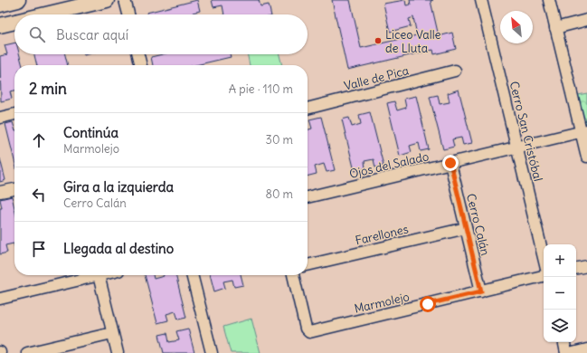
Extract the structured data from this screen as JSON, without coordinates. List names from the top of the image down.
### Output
{
  "streets": {
    "street": [
      "Valle de Pica",
      "Cerro San Cristóbal",
      "Ojos del Salado",
      "Cerro Calán",
      "Farellones",
      "Marmolejo"
    ]
  },
  "crossings": [
    ["Cerro San Cristóbal", "Ojos del Salado"],
    ["Ojos del Salado", "Cerro Calán"],
    ["Cerro Calán", "Farellones"],
    ["Cerro Calán", "Marmolejo"]
  ],
  "places": ["Liceo Valle de Lluta"],
  "north": "top left",
  "page": {
    "search": "Buscar aquí",
    "heading": ["2 min", "A pie · 110 m"],
    "list": [
      ["Continúa", "Marmolejo", "30 m"],
      ["Gira a la izquierda", "Cerro Calán", "80 m"],
      "Llegada al destino"
    ],
    "map_buttons": ["+", "−"]
  }
}
